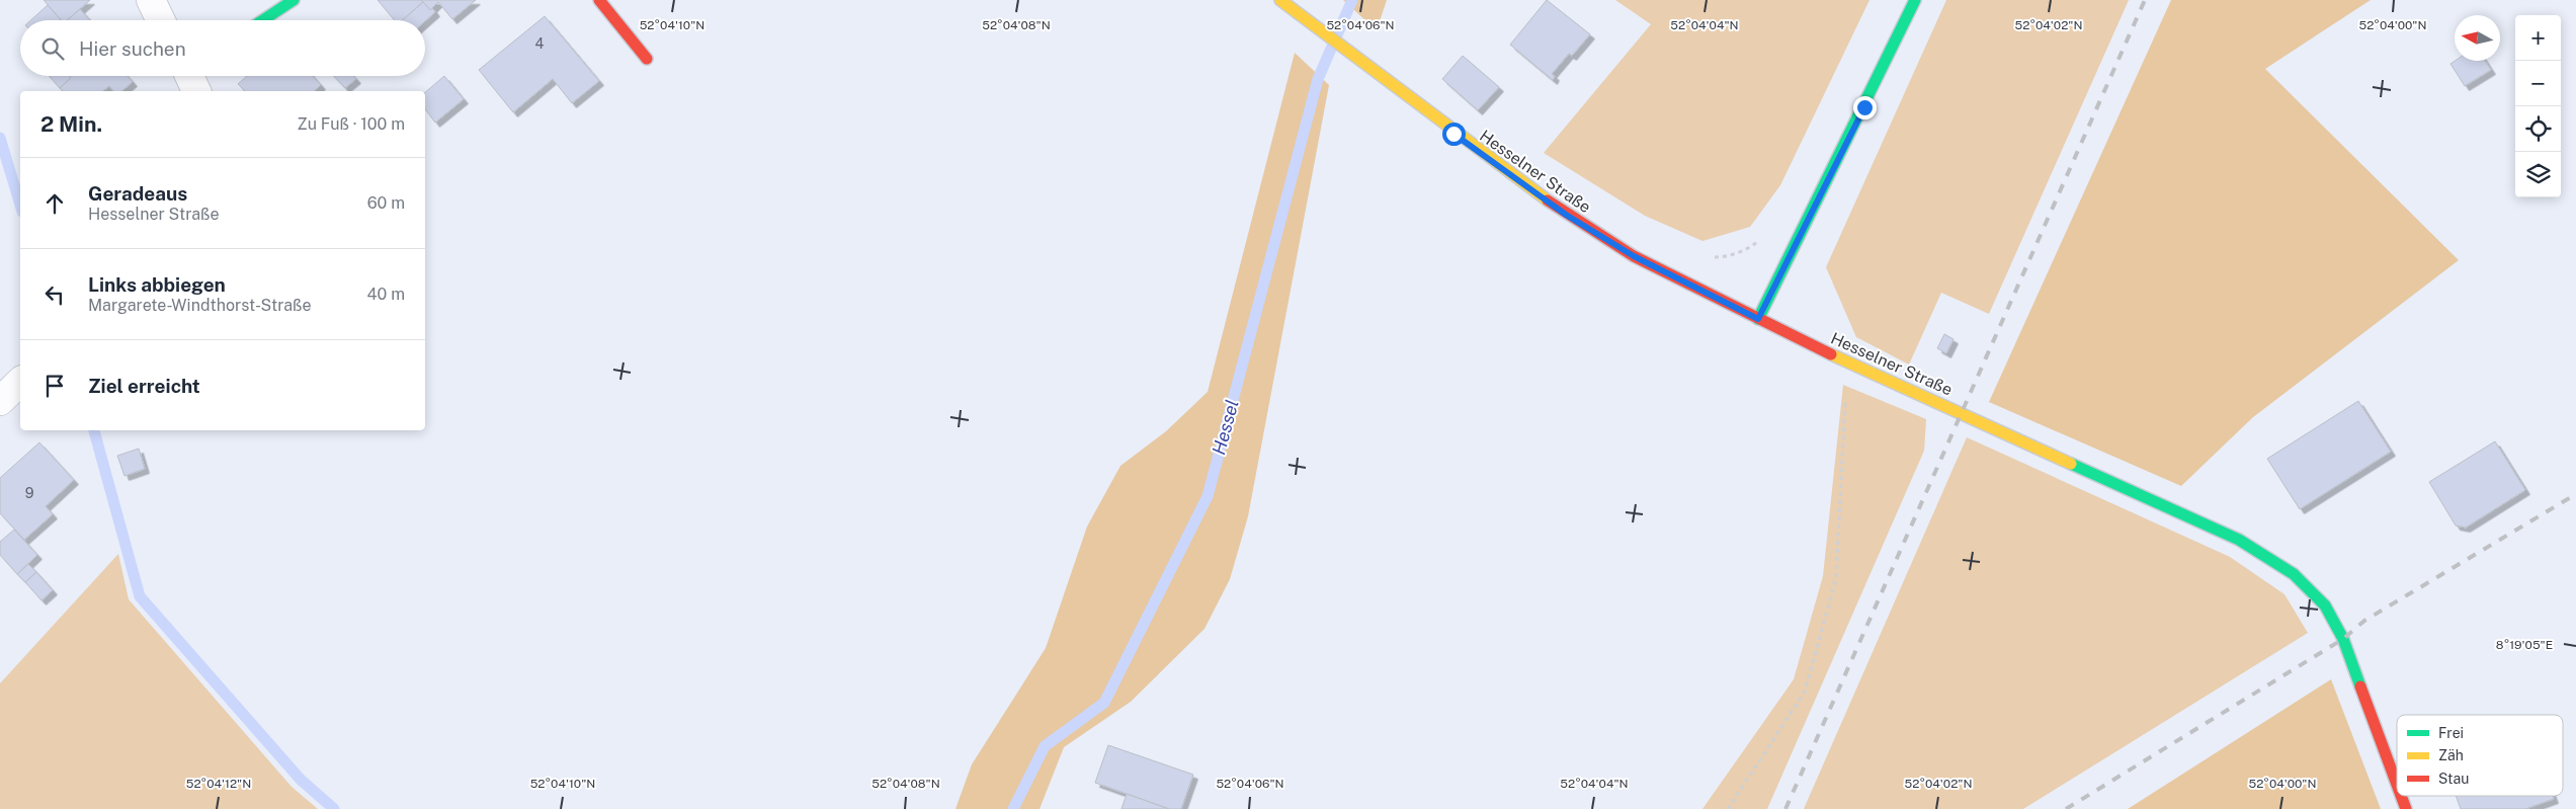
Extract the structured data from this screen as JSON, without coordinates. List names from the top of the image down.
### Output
{
  "streets": {
    "street": ["Hesselner Straße"]
  },
  "water": ["Hessel"],
  "house_numbers": ["4", "9"],
  "legend": ["Frei", "Zäh", "Stau"],
  "north": "left",
  "page": {
    "map_buttons": ["+", "−"],
    "search": "Hier suchen",
    "heading": ["2 Min.", "Zu Fuß · 100 m"],
    "list": [
      ["Geradeaus", "Hesselner Straße", "60 m"],
      ["Links abbiegen", "Margarete-Windthorst-Straße", "40 m"],
      "Ziel erreicht"
    ]
  },
  "coordinates": [
    "52°04'10\"N",
    "52°04'08\"N",
    "52°04'06\"N",
    "52°04'04\"N",
    "52°04'02\"N",
    "52°04'00\"N",
    "8°19'05\"E",
    "52°04'12\"N"
  ]
}
